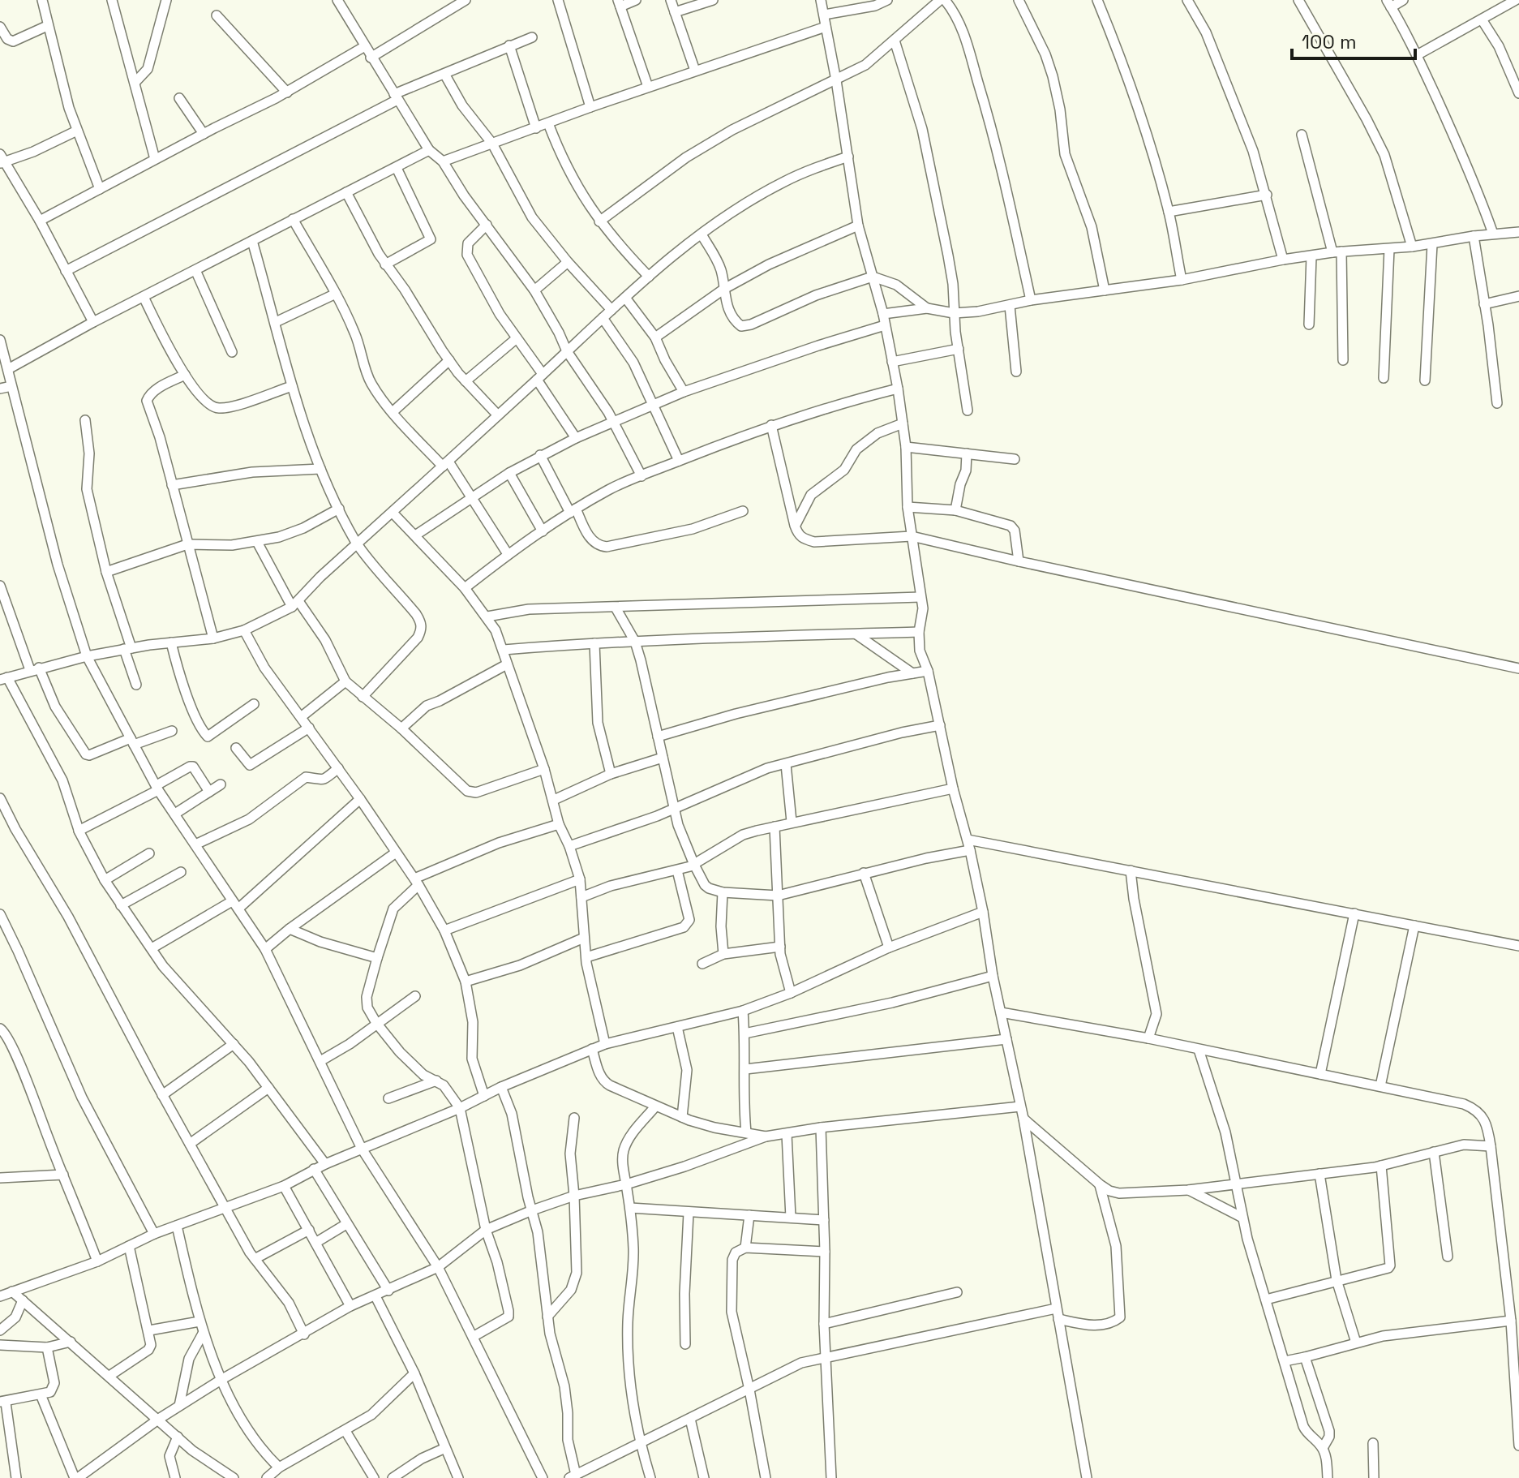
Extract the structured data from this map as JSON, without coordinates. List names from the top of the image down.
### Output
{
  "scale_bar": "100 m"
}
